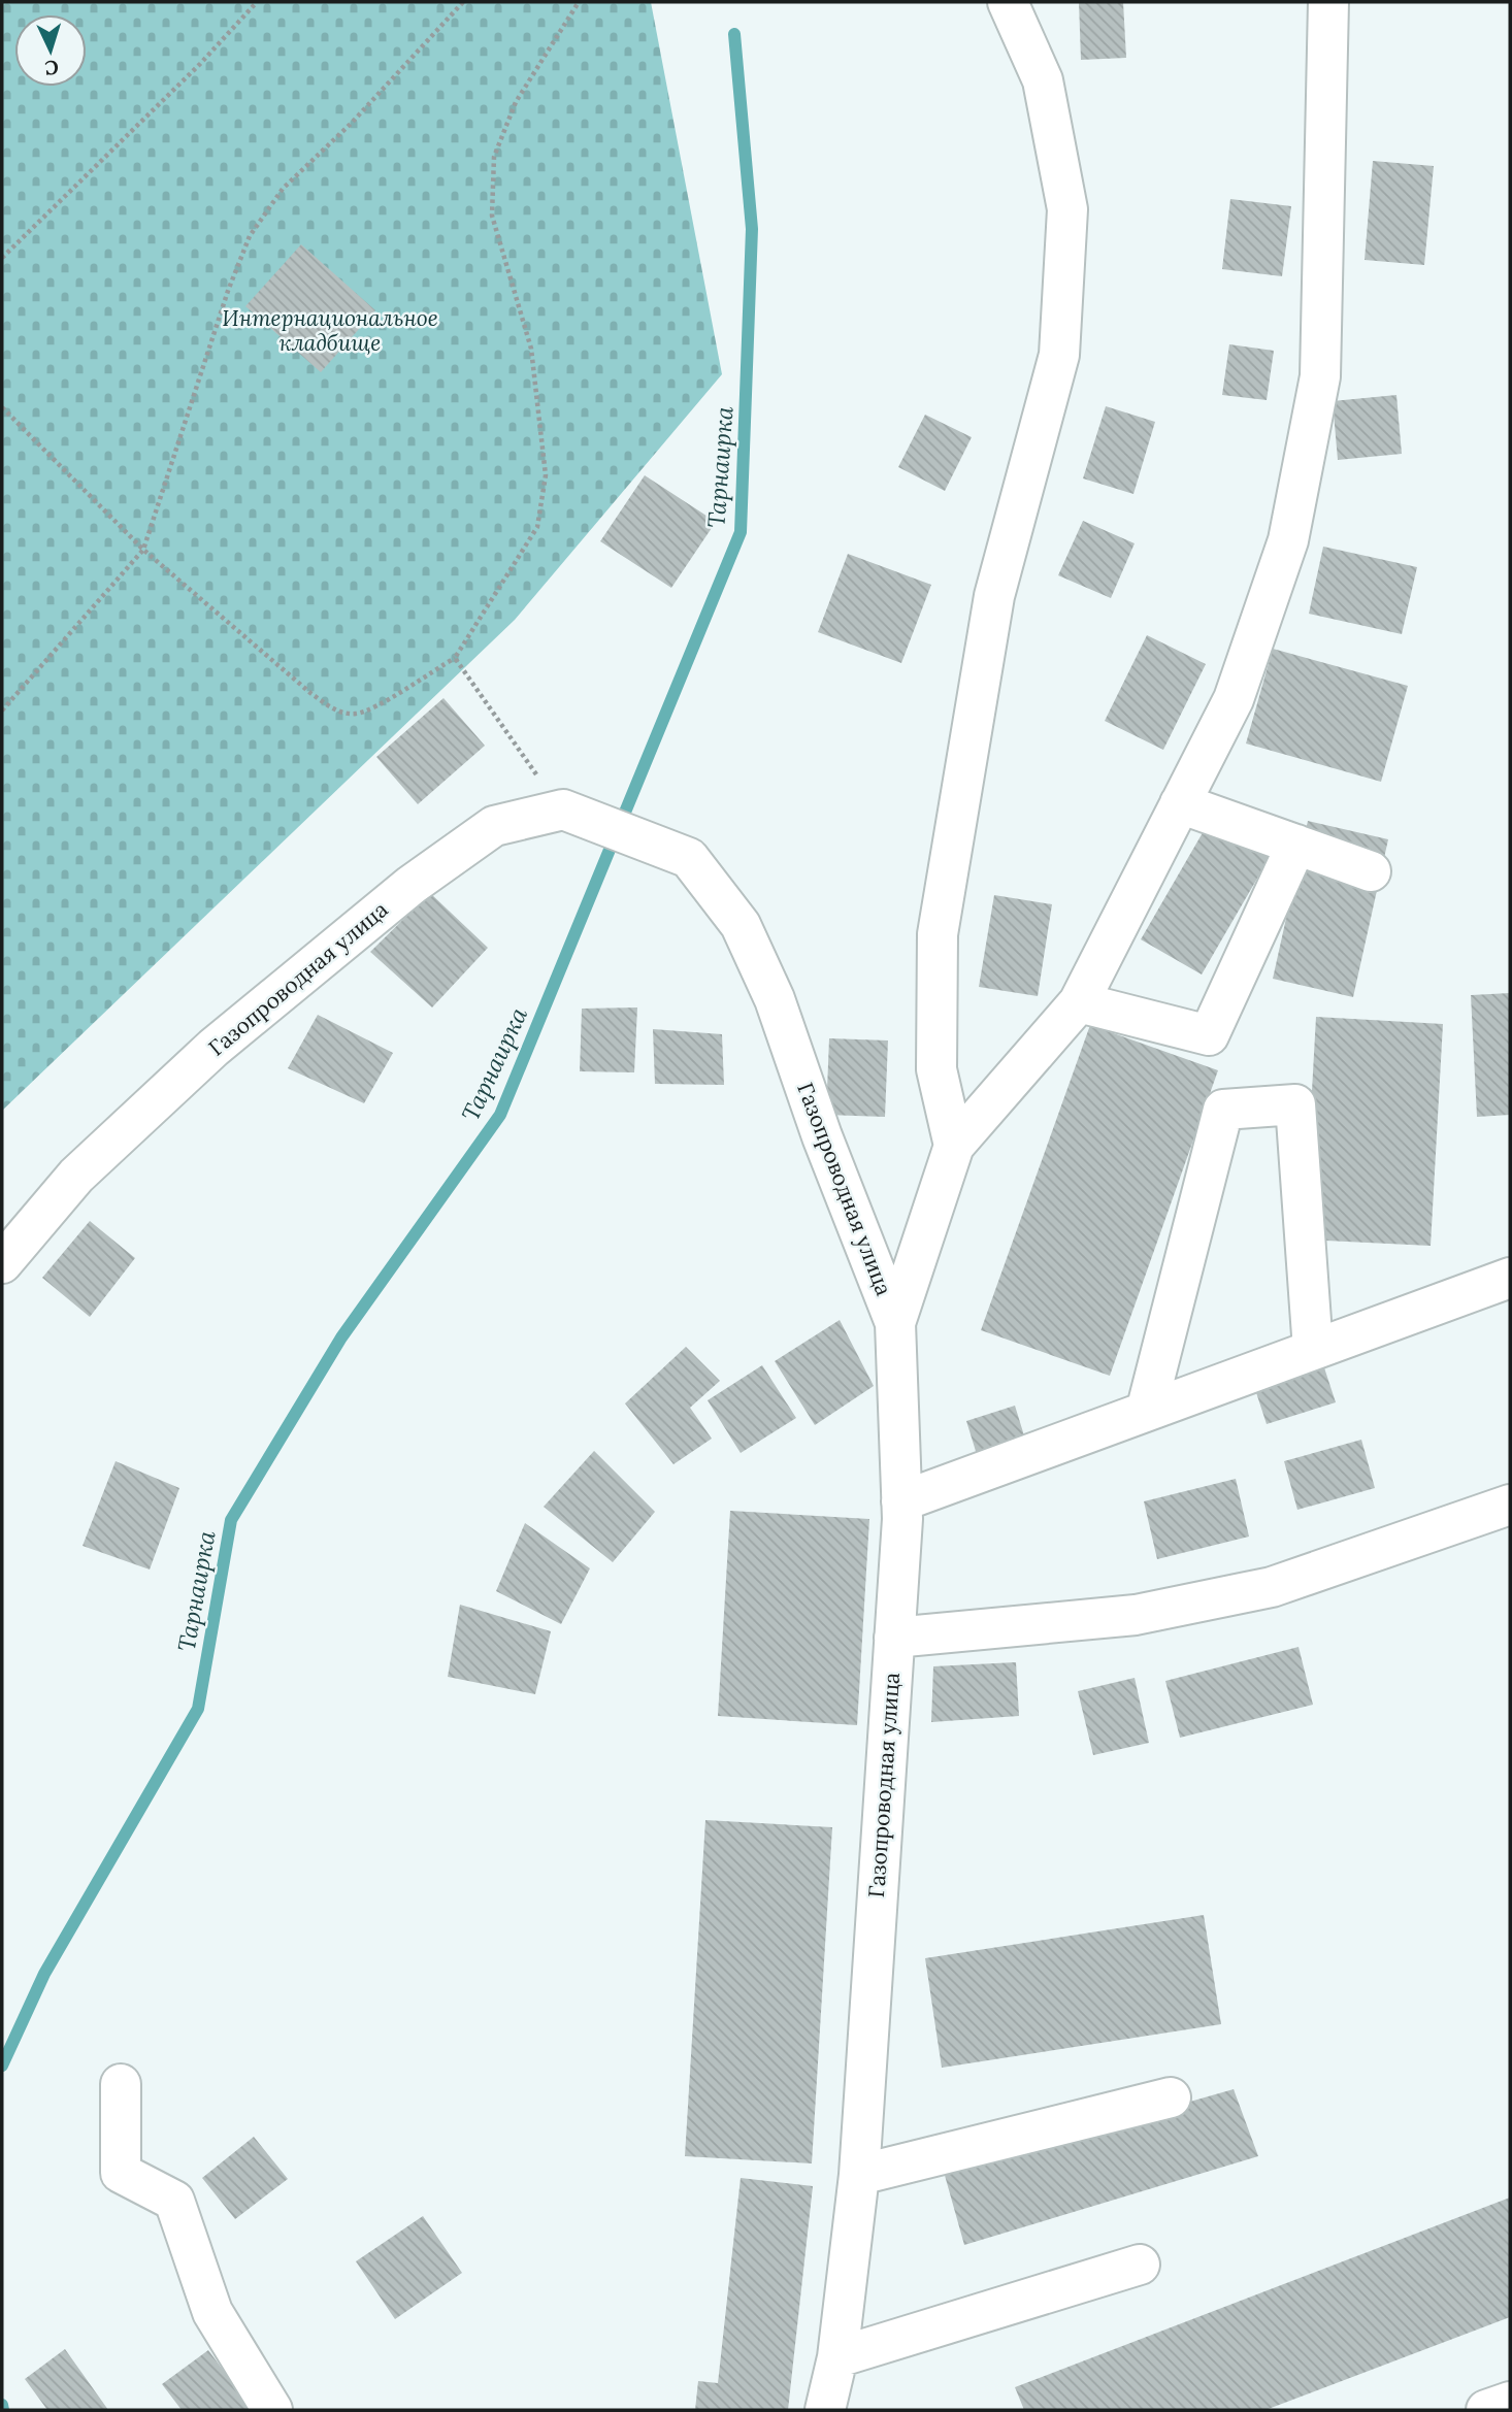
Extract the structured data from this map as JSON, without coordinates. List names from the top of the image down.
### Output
{
  "streets": {
    "street": ["Газопроводная улица"]
  },
  "water": ["Тарнаирка"],
  "parks": ["Интернациональное кладбище"],
  "north": "bottom"
}
